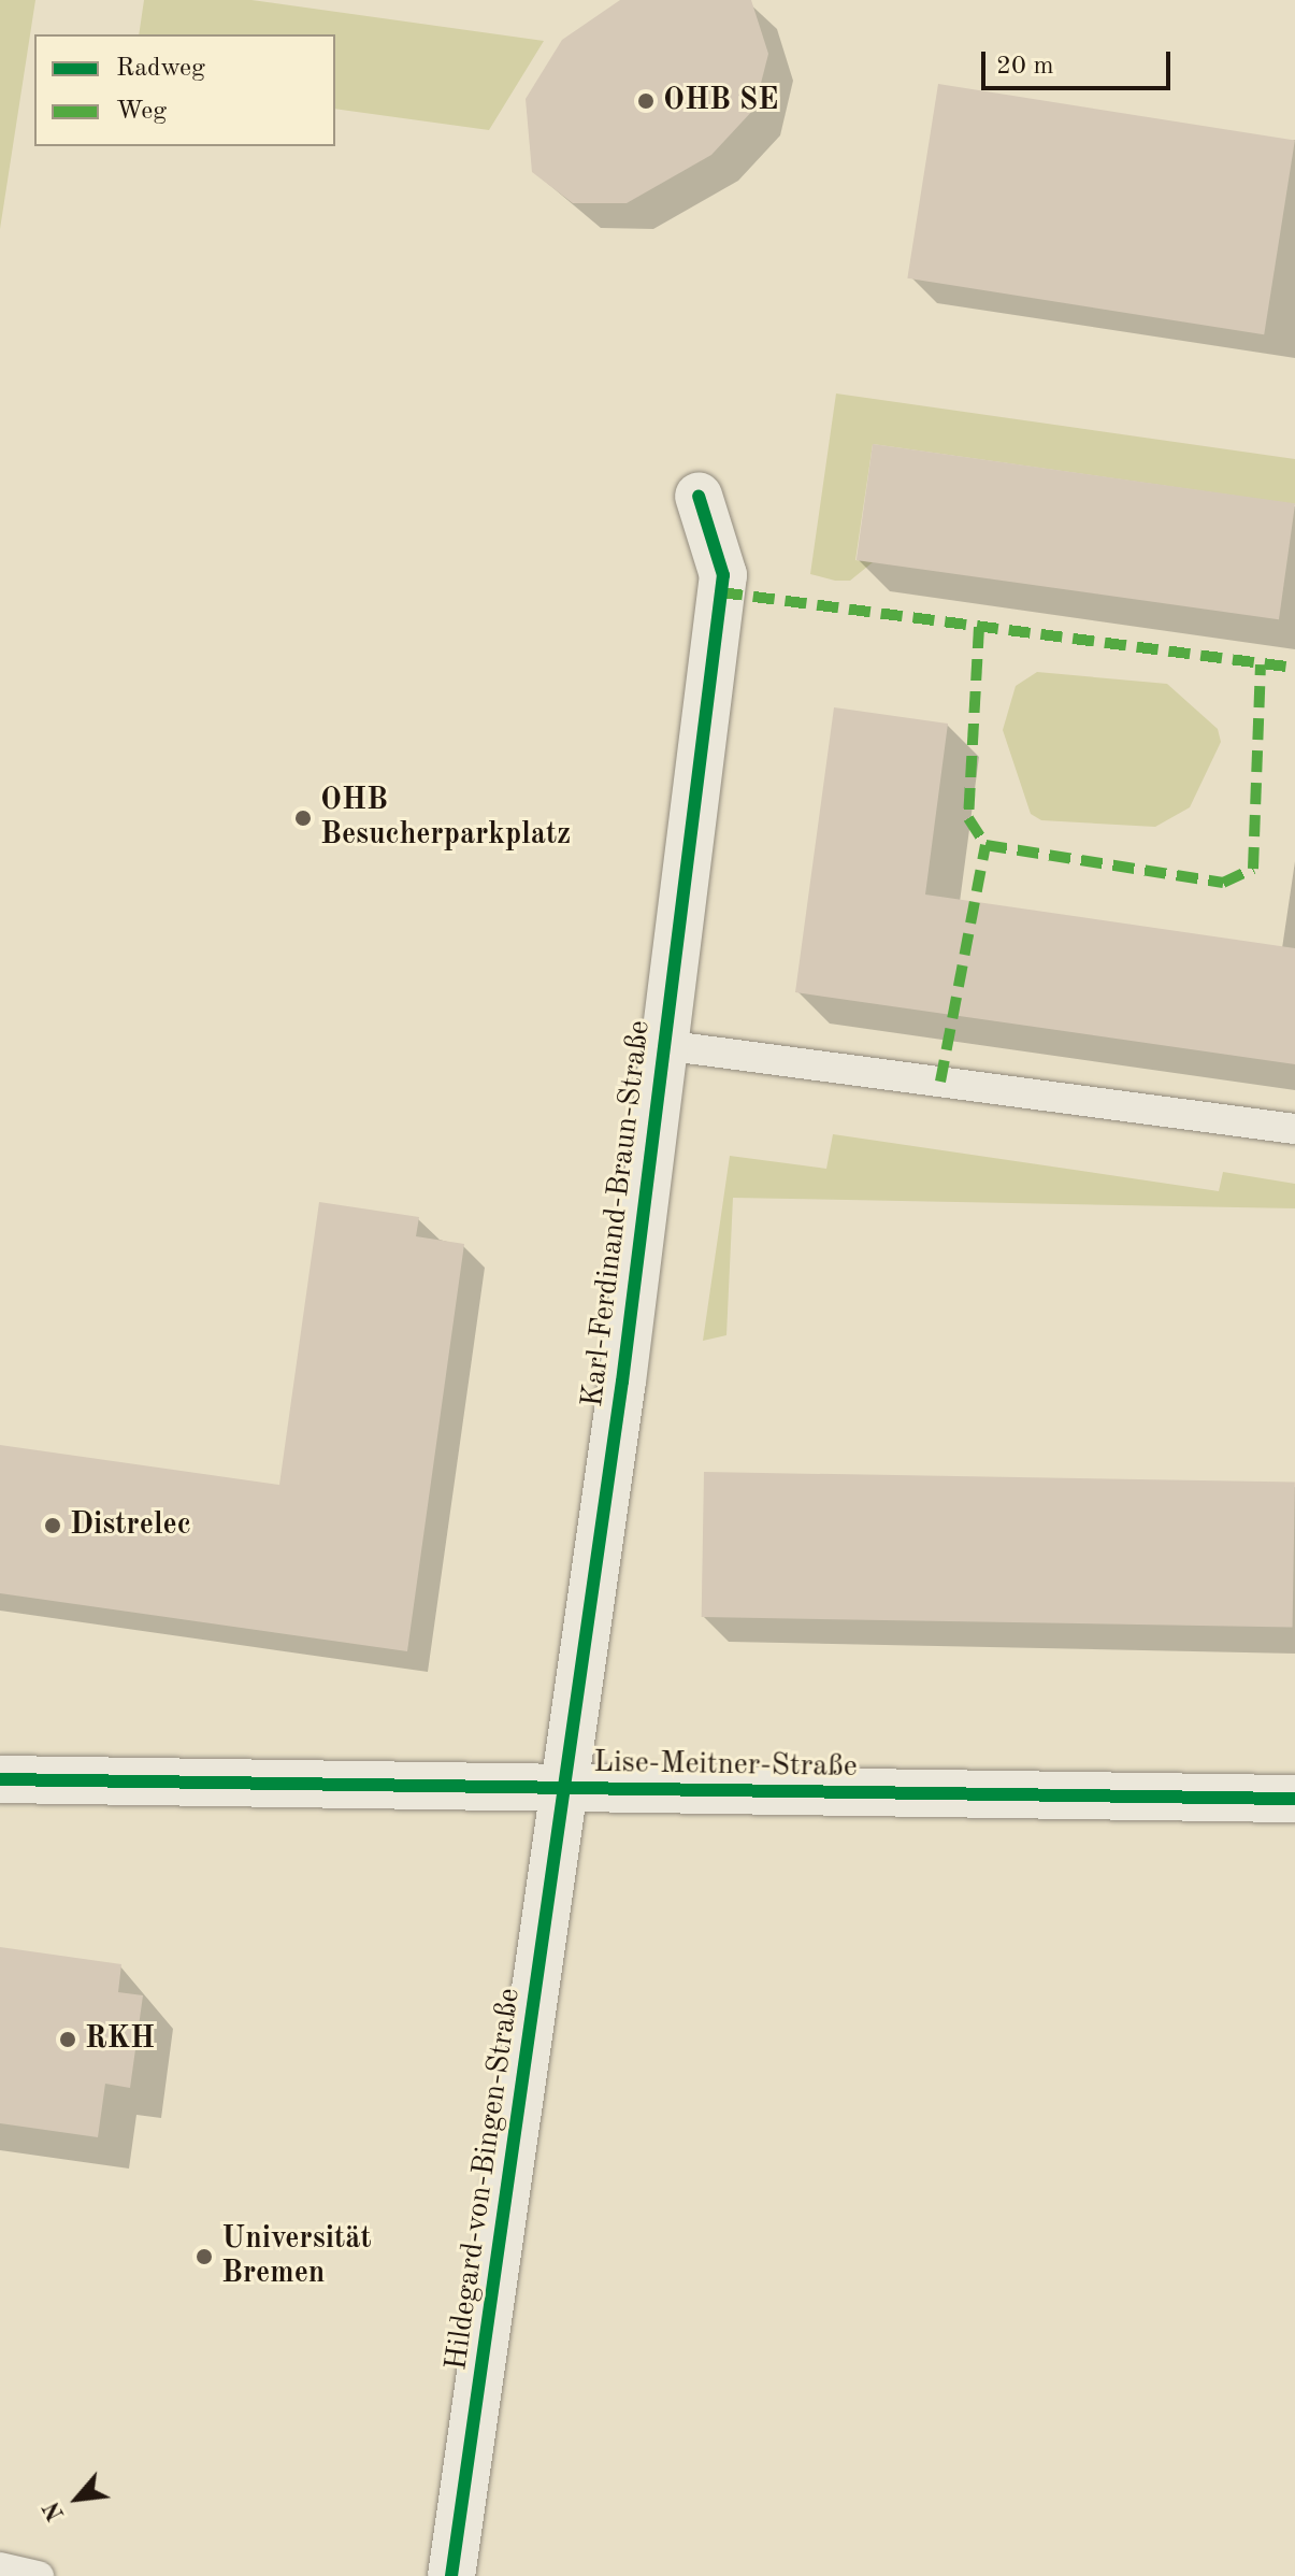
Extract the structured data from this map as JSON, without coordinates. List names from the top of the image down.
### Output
{
  "streets": {
    "street": ["Karl-Ferdinand-Braun-Straße", "Lise-Meitner-Straße", "Hildegard-von-Bingen-Straße"]
  },
  "crossings": [
    ["Karl-Ferdinand-Braun-Straße", "Lise-Meitner-Straße"],
    ["Karl-Ferdinand-Braun-Straße", "Hildegard-von-Bingen-Straße"],
    ["Lise-Meitner-Straße", "Hildegard-von-Bingen-Straße"]
  ],
  "places": [
    "OHB SE",
    "OHB Besucherparkplatz",
    "Distrelec",
    "RKH",
    "Universität Bremen"
  ],
  "legend": ["Radweg", "Weg"],
  "scale_bar": "20 m",
  "north": "bottom left"
}
